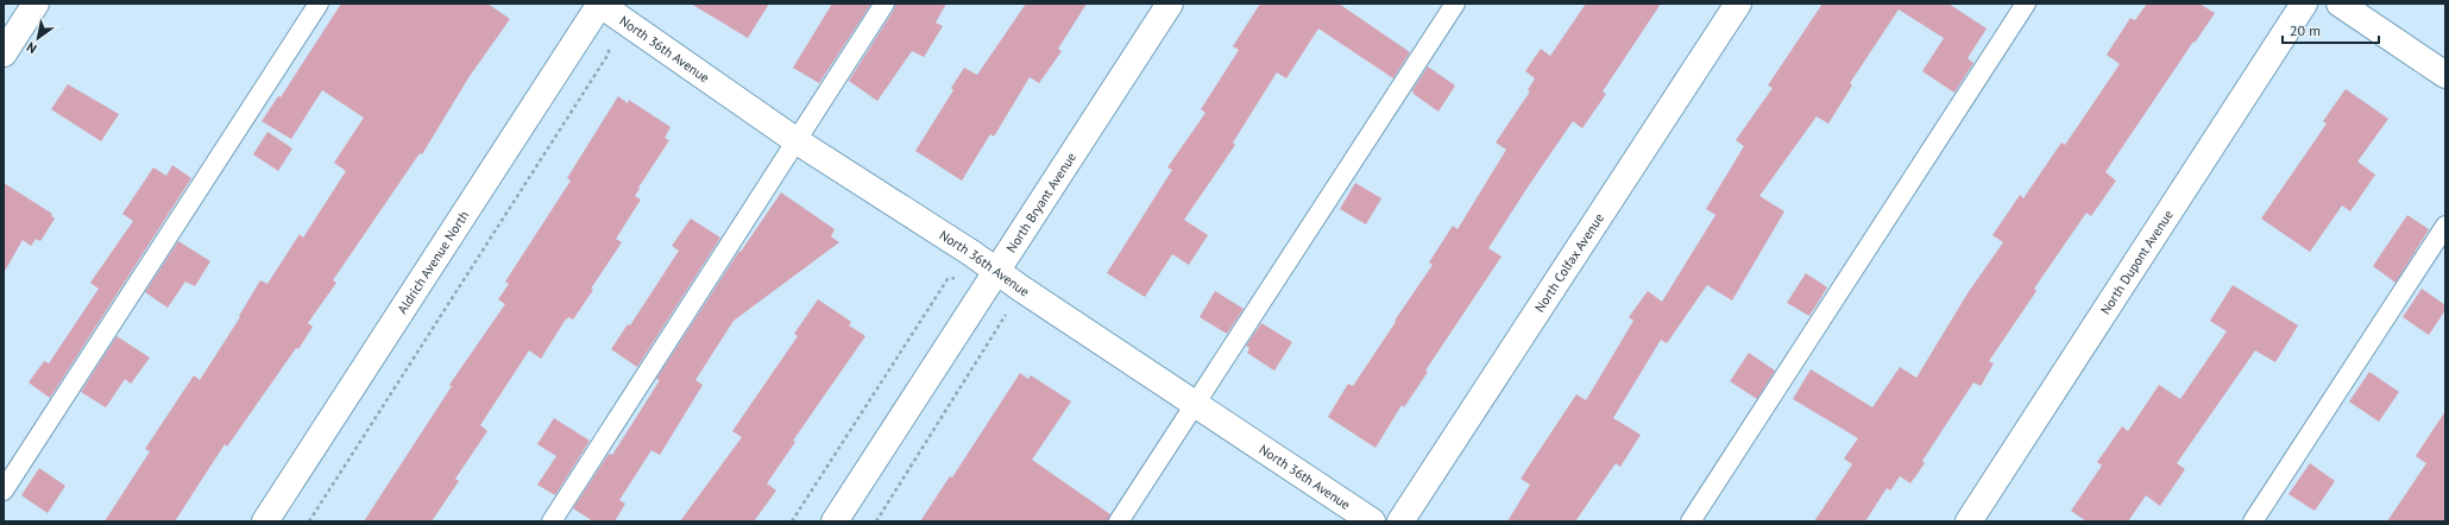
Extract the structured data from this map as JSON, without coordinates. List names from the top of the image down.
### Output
{
  "streets": {
    "street": [
      "North 36th Avenue",
      "North Bryant Avenue",
      "Aldrich Avenue North",
      "North Colfax Avenue",
      "North Dupont Avenue"
    ]
  },
  "crossings": [
    ["North 36th Avenue", "North Bryant Avenue"],
    ["North 36th Avenue", "Aldrich Avenue North"]
  ],
  "scale_bar": "20 m",
  "north": "bottom left"
}
